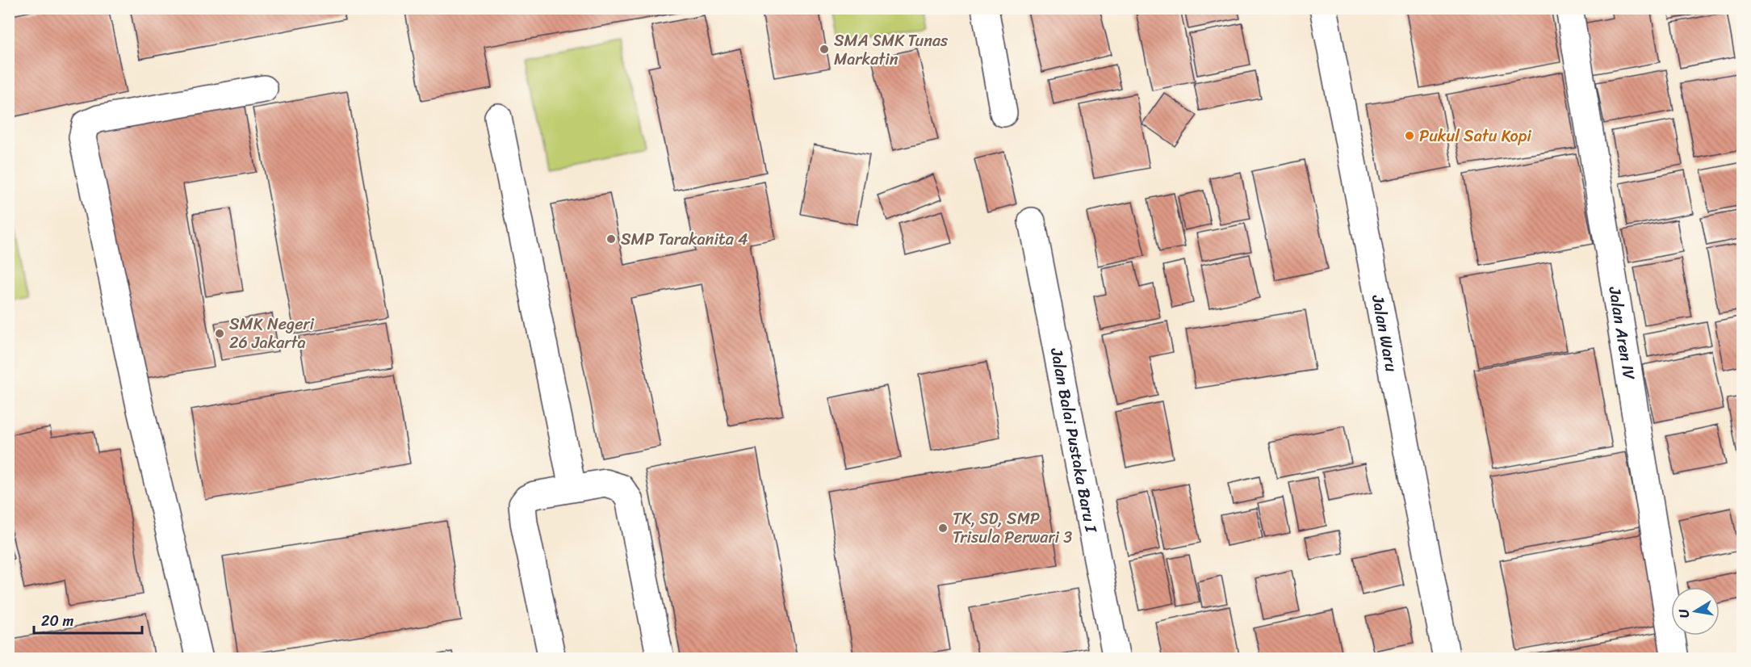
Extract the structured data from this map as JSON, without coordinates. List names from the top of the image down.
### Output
{
  "streets": {
    "street": ["Jalan Waru", "Jalan Aren IV", "Jalan Balai Pustaka Baru I"]
  },
  "places": [
    "SMA SMK Tunas Markatin",
    "Pukul Satu Kopi",
    "SMP Tarakanita 4",
    "SMK Negeri 26 Jakarta",
    "TK, SD, SMP Trisula Perwari 3"
  ],
  "scale_bar": "20 m",
  "north": "left"
}
